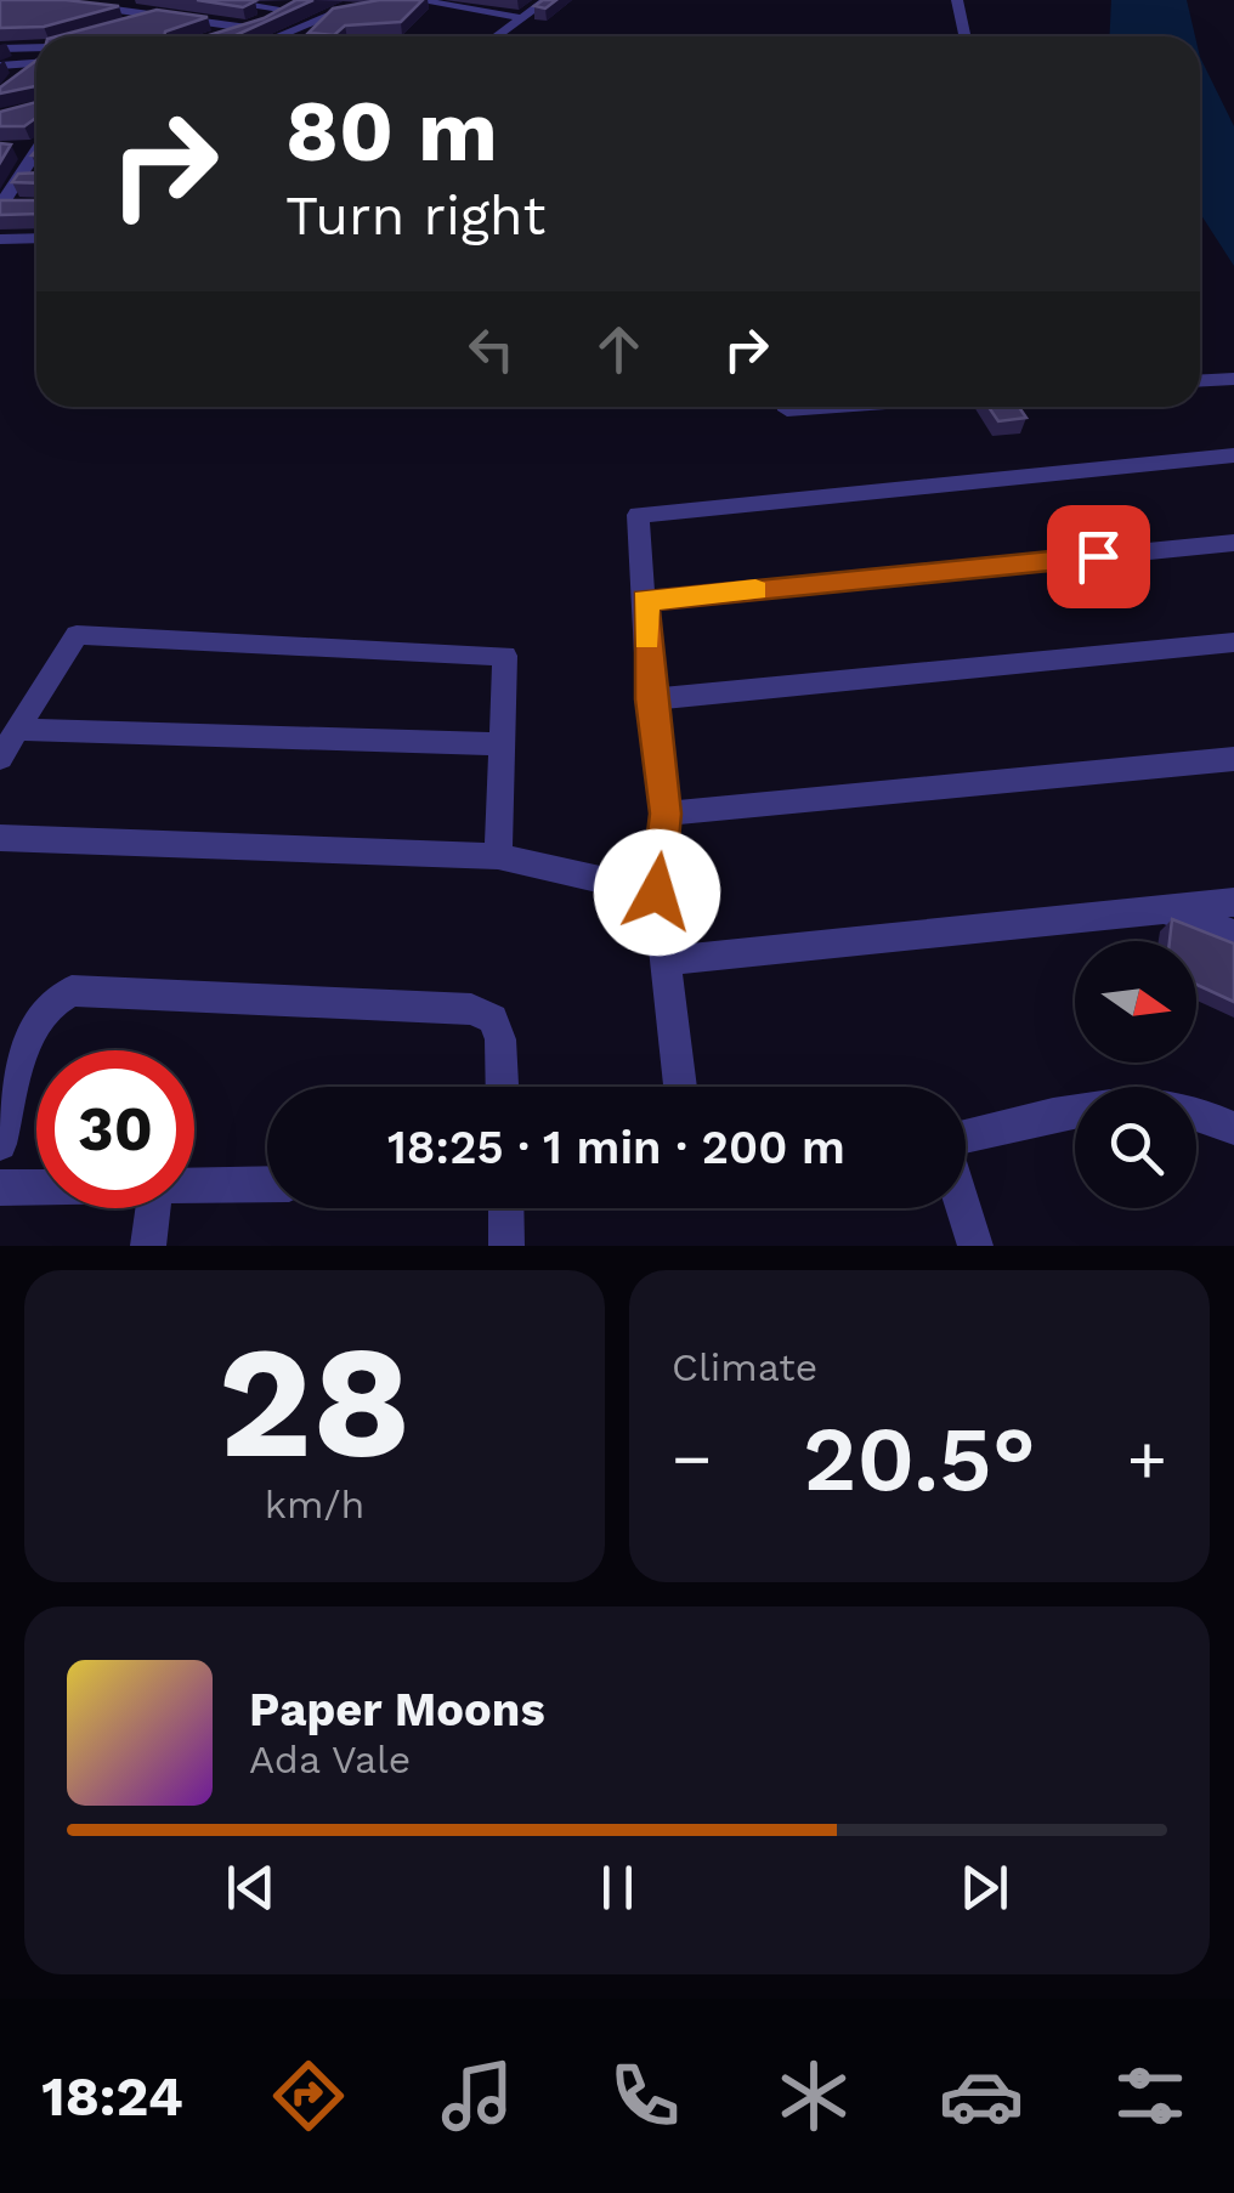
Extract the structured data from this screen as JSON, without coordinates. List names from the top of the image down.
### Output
{
  "north": "right",
  "page": {
    "turn": ["80 m", "Turn right"],
    "limit": "30",
    "trip": "18:25 · 1 min · 200 m",
    "tile": [
      ["28", "km/h"],
      "Climate"
    ],
    "heat": ["−", "20.5°", "+"],
    "song": ["Paper Moons", "Ada Vale"],
    "tabs": "18:24"
  }
}
